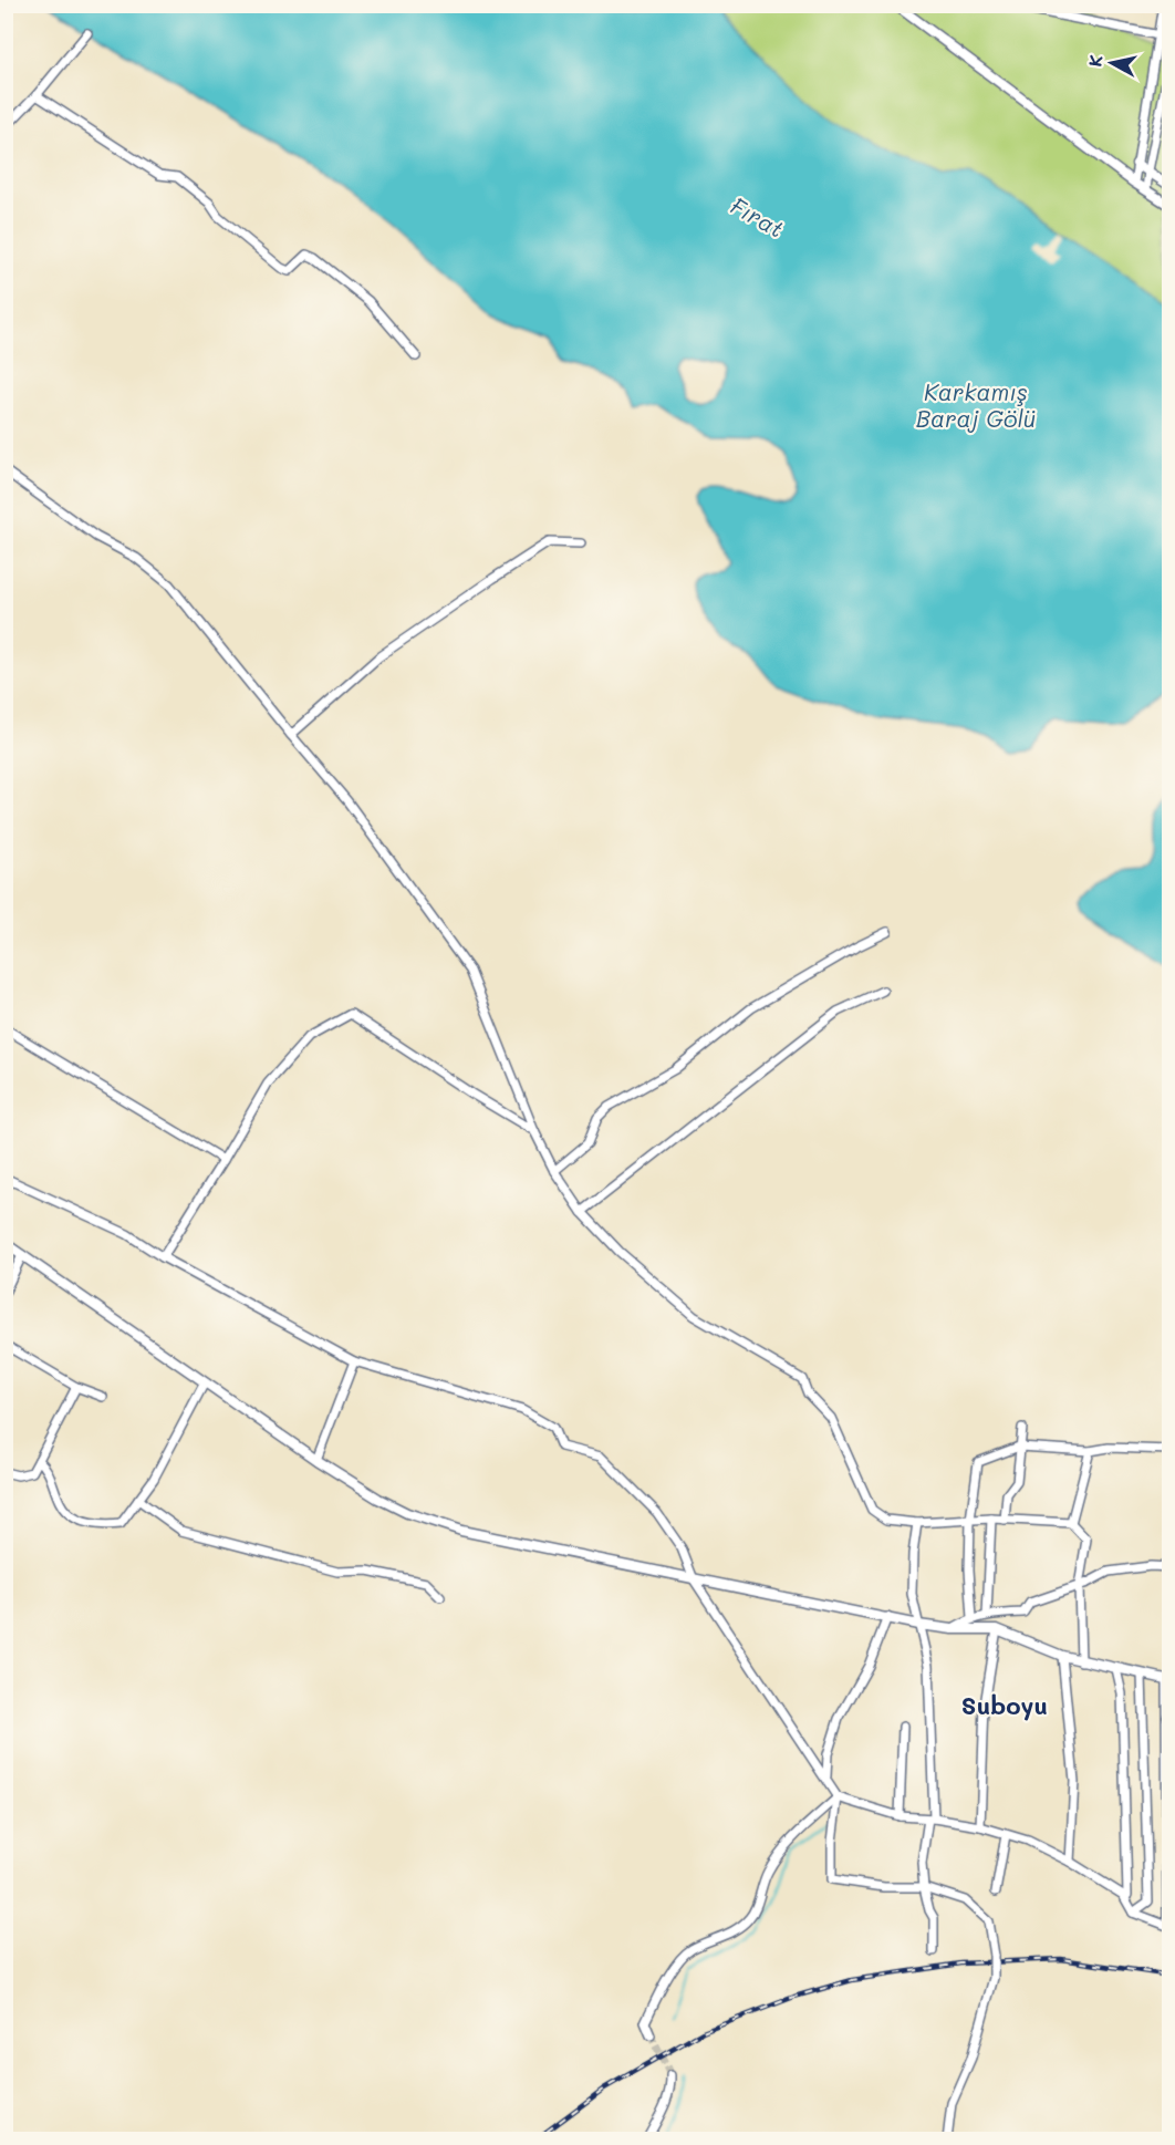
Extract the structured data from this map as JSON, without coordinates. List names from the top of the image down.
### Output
{
  "districts": ["Suboyu"],
  "water": ["Fırat", "Karkamış Baraj Gölü"],
  "north": "left"
}
